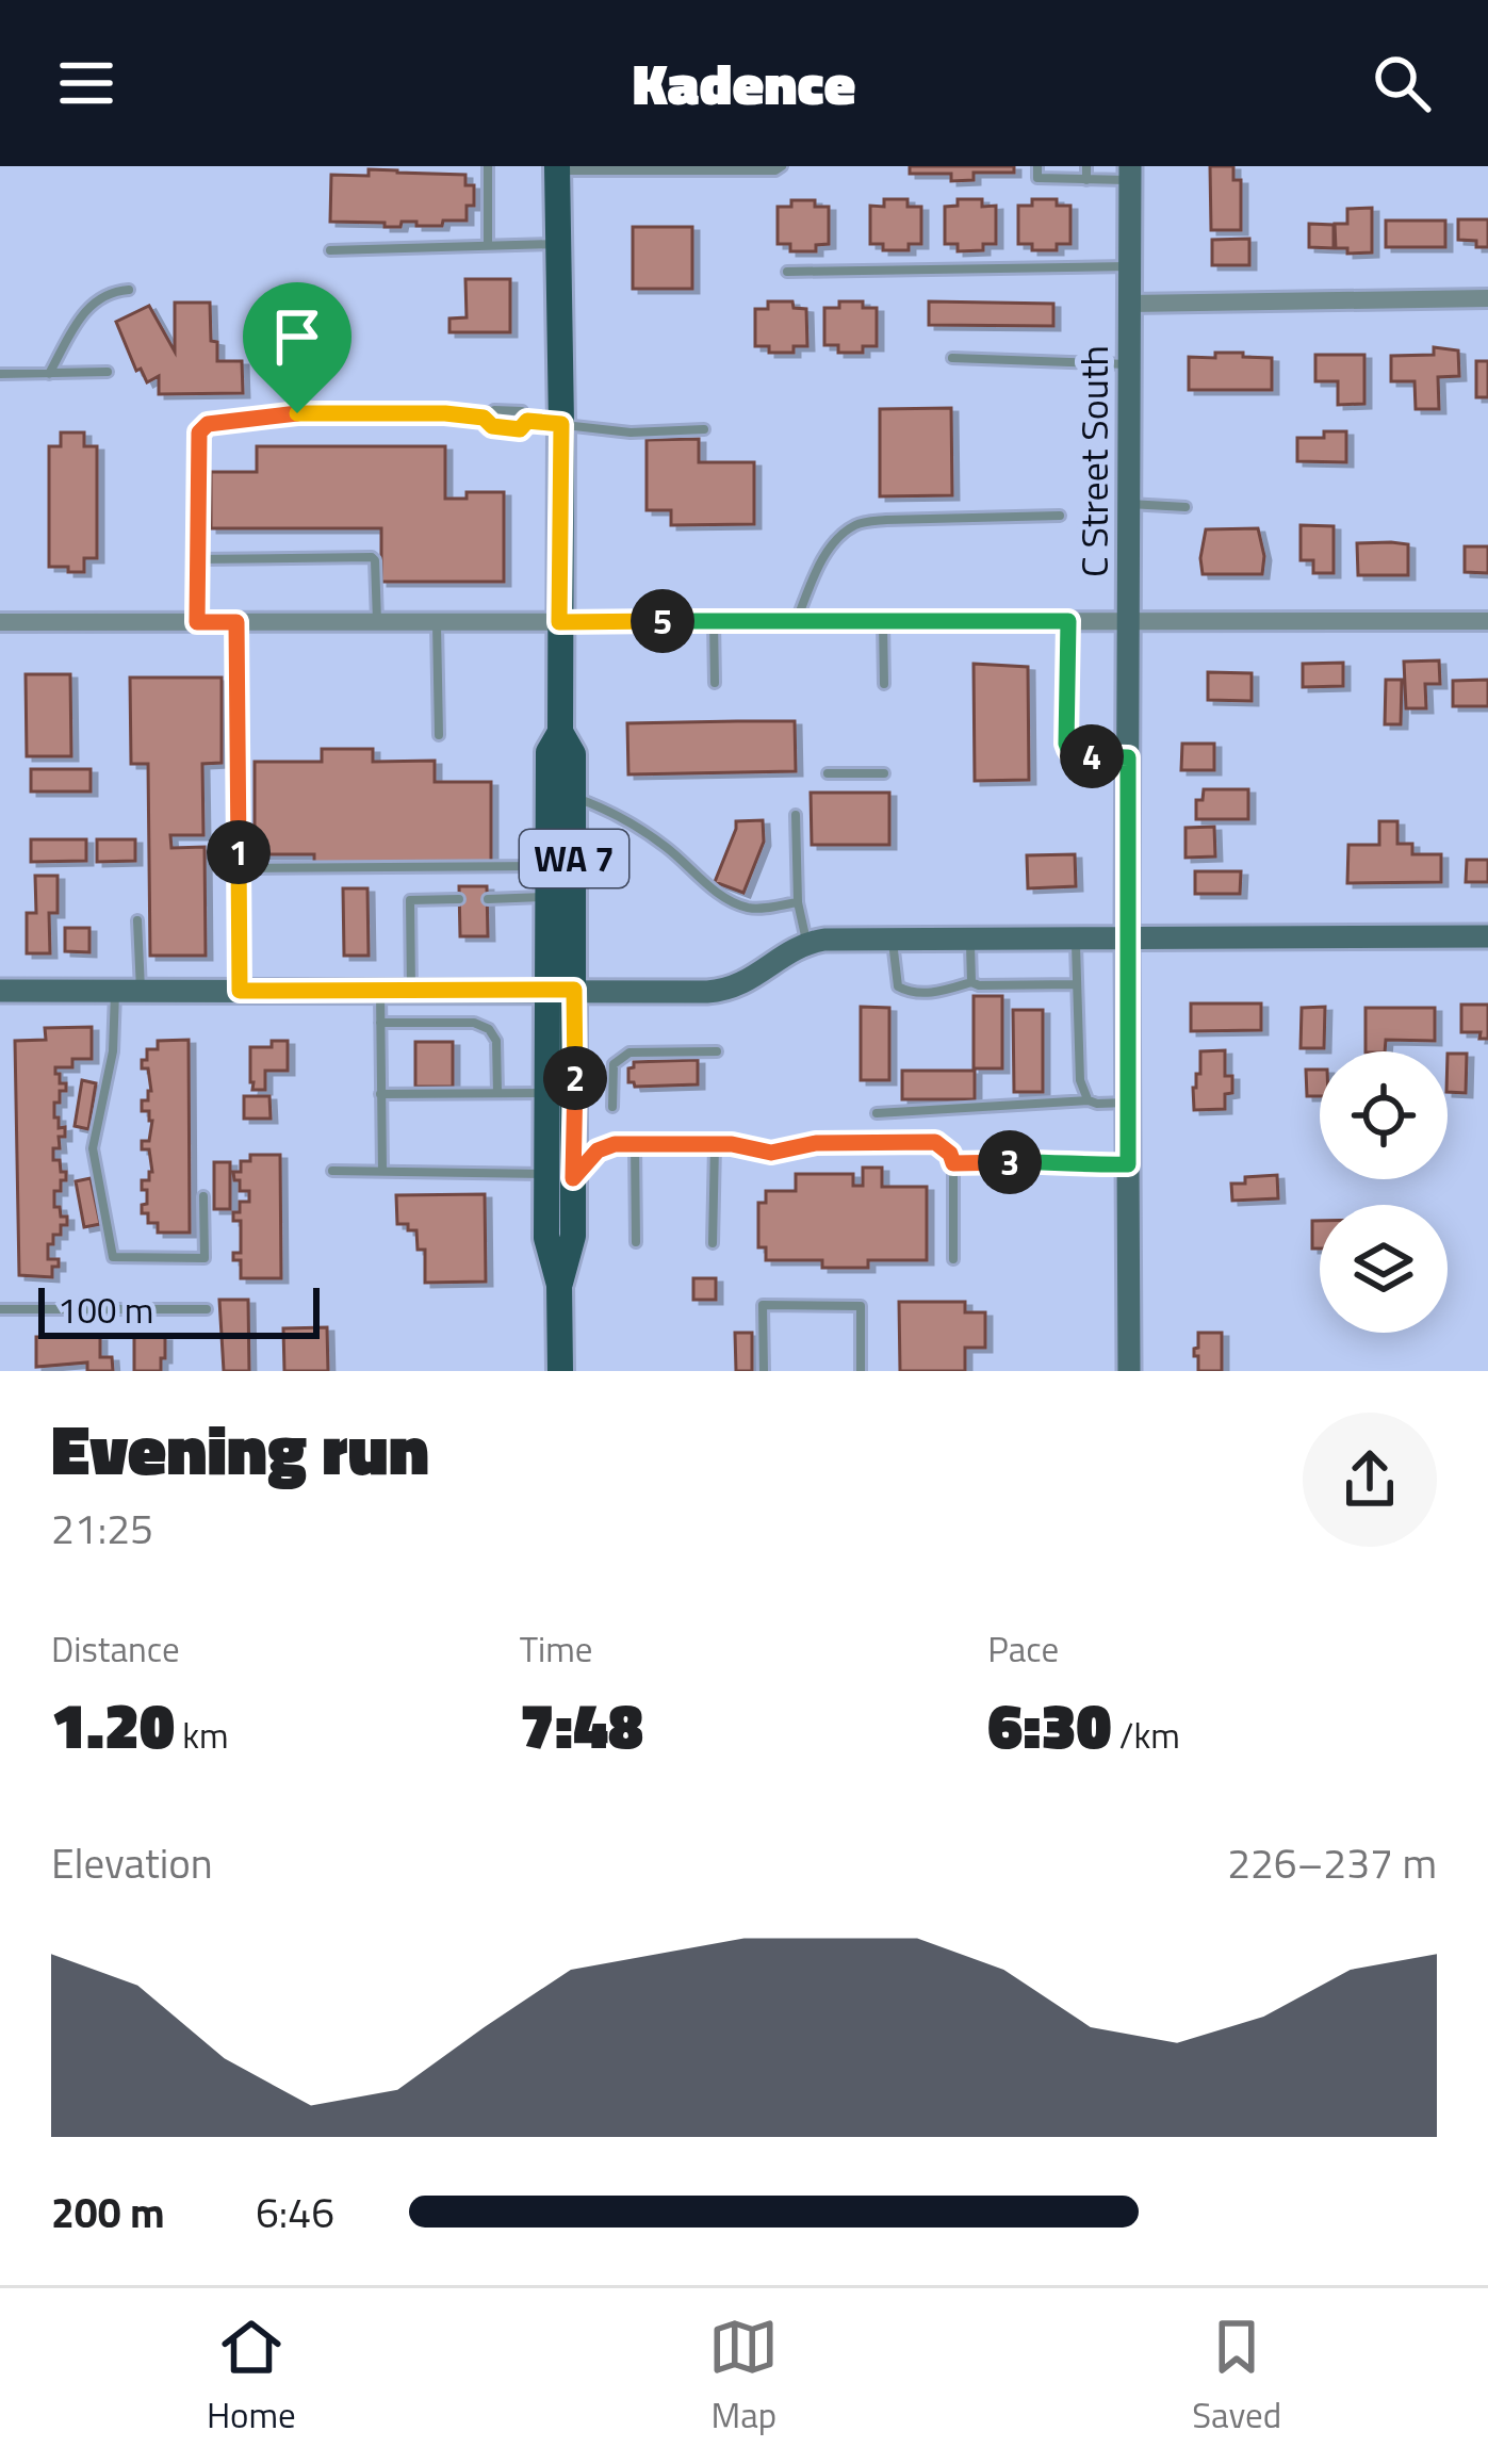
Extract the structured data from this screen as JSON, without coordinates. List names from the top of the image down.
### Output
{
  "streets": {
    "main road": ["WA 7"],
    "street": ["C Street South"]
  },
  "scale_bar": "100 m",
  "page": {
    "header": "Kadence",
    "pins": [
      "5",
      "4",
      "1",
      "2",
      "3"
    ],
    "scale": "100 m",
    "heading": ["Evening run", "21:25"],
    "stats": [
      ["Distance", "1.20 km"],
      ["Time", "7:48"],
      ["Pace", "6:30 /km"]
    ],
    "chart": ["Elevation", "226–237 m"],
    "list": [
      {
        "name": "200 m",
        "note": "6:46"
      }
    ],
    "tabs": ["Home", "Map", "Saved"]
  }
}
